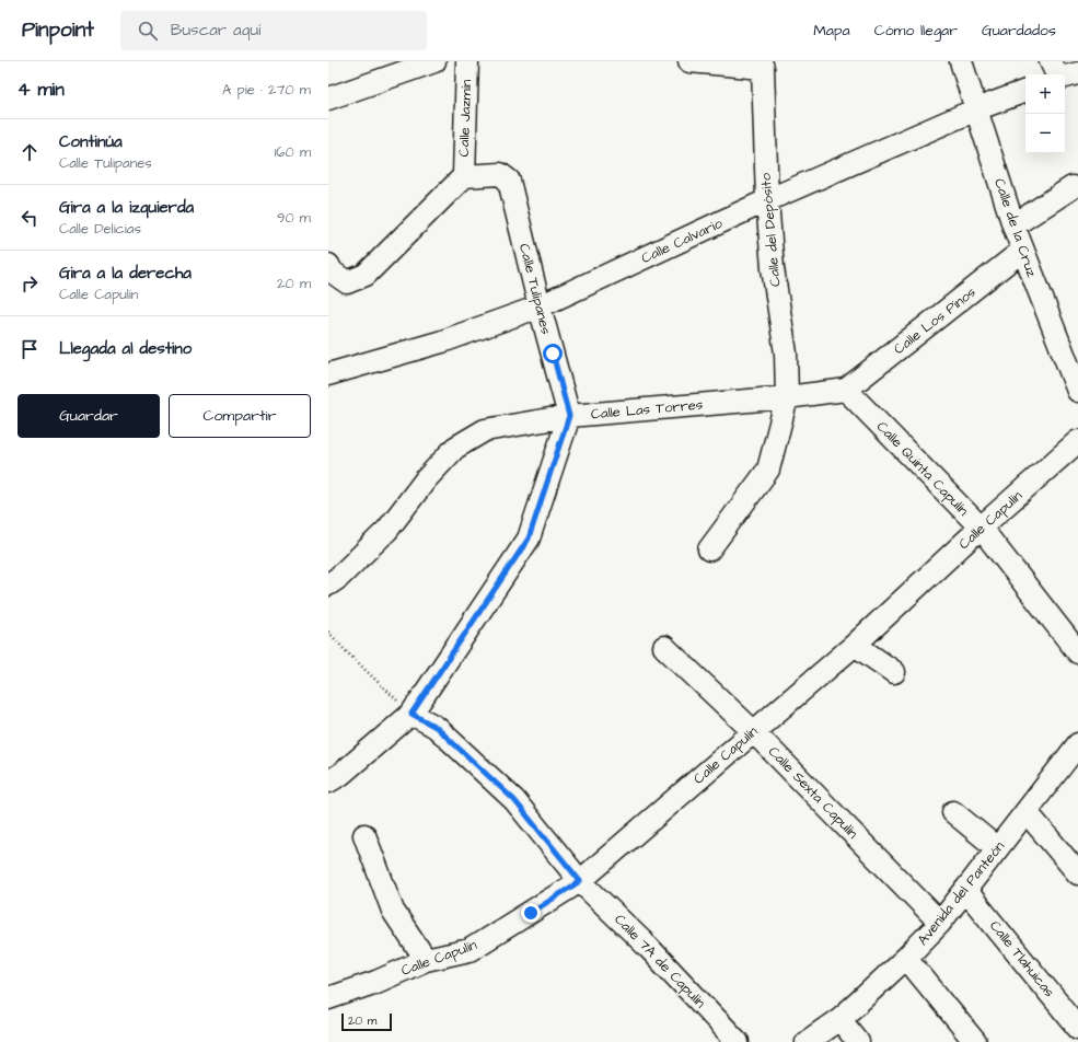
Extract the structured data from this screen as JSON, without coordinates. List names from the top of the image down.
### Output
{
  "streets": {
    "street": [
      "Calle Jazmín",
      "Calle de la Cruz",
      "Calle del Depósito",
      "Calle Calvario",
      "Calle Tulipanes",
      "Calle Los Pinos",
      "Calle Las Torres",
      "Calle Quinta Capulín",
      "Calle Capulín",
      "Calle Sexta Capulín",
      "Avenida del Panteón",
      "Calle Tlahuicas",
      "Calle 7A de Capulín"
    ]
  },
  "crossings": [
    ["Calle Jazmín", "Calle Tulipanes"],
    ["Calle de la Cruz", "Calle Calvario"],
    ["Calle de la Cruz", "Calle Los Pinos"],
    ["Calle del Depósito", "Calle Calvario"],
    ["Calle del Depósito", "Calle Las Torres"],
    ["Calle Calvario", "Calle Tulipanes"],
    ["Calle Tulipanes", "Calle Las Torres"],
    ["Calle Los Pinos", "Calle Las Torres"],
    ["Calle Los Pinos", "Calle Quinta Capulín"],
    ["Calle Las Torres", "Calle Quinta Capulín"],
    ["Calle Quinta Capulín", "Calle Capulín"],
    ["Calle Capulín", "Calle Sexta Capulín"],
    ["Calle Capulín", "Calle 7A de Capulín"],
    ["Calle Sexta Capulín", "Avenida del Panteón"],
    ["Avenida del Panteón", "Calle Tlahuicas"]
  ],
  "scale_bar": "20 m",
  "page": {
    "header": "Pinpoint",
    "search": "Buscar aquí",
    "nav": ["Mapa", "Cómo llegar", "Guardados"],
    "heading": ["4 min", "A pie · 270 m"],
    "map_buttons": ["+", "−"],
    "list": [
      ["Continúa", "Calle Tulipanes", "160 m"],
      ["Gira a la izquierda", "Calle Delicias", "90 m"],
      ["Gira a la derecha", "Calle Capulín", "20 m"],
      "Llegada al destino"
    ],
    "buttons": ["Guardar", "Compartir"],
    "scale": "20 m"
  }
}
